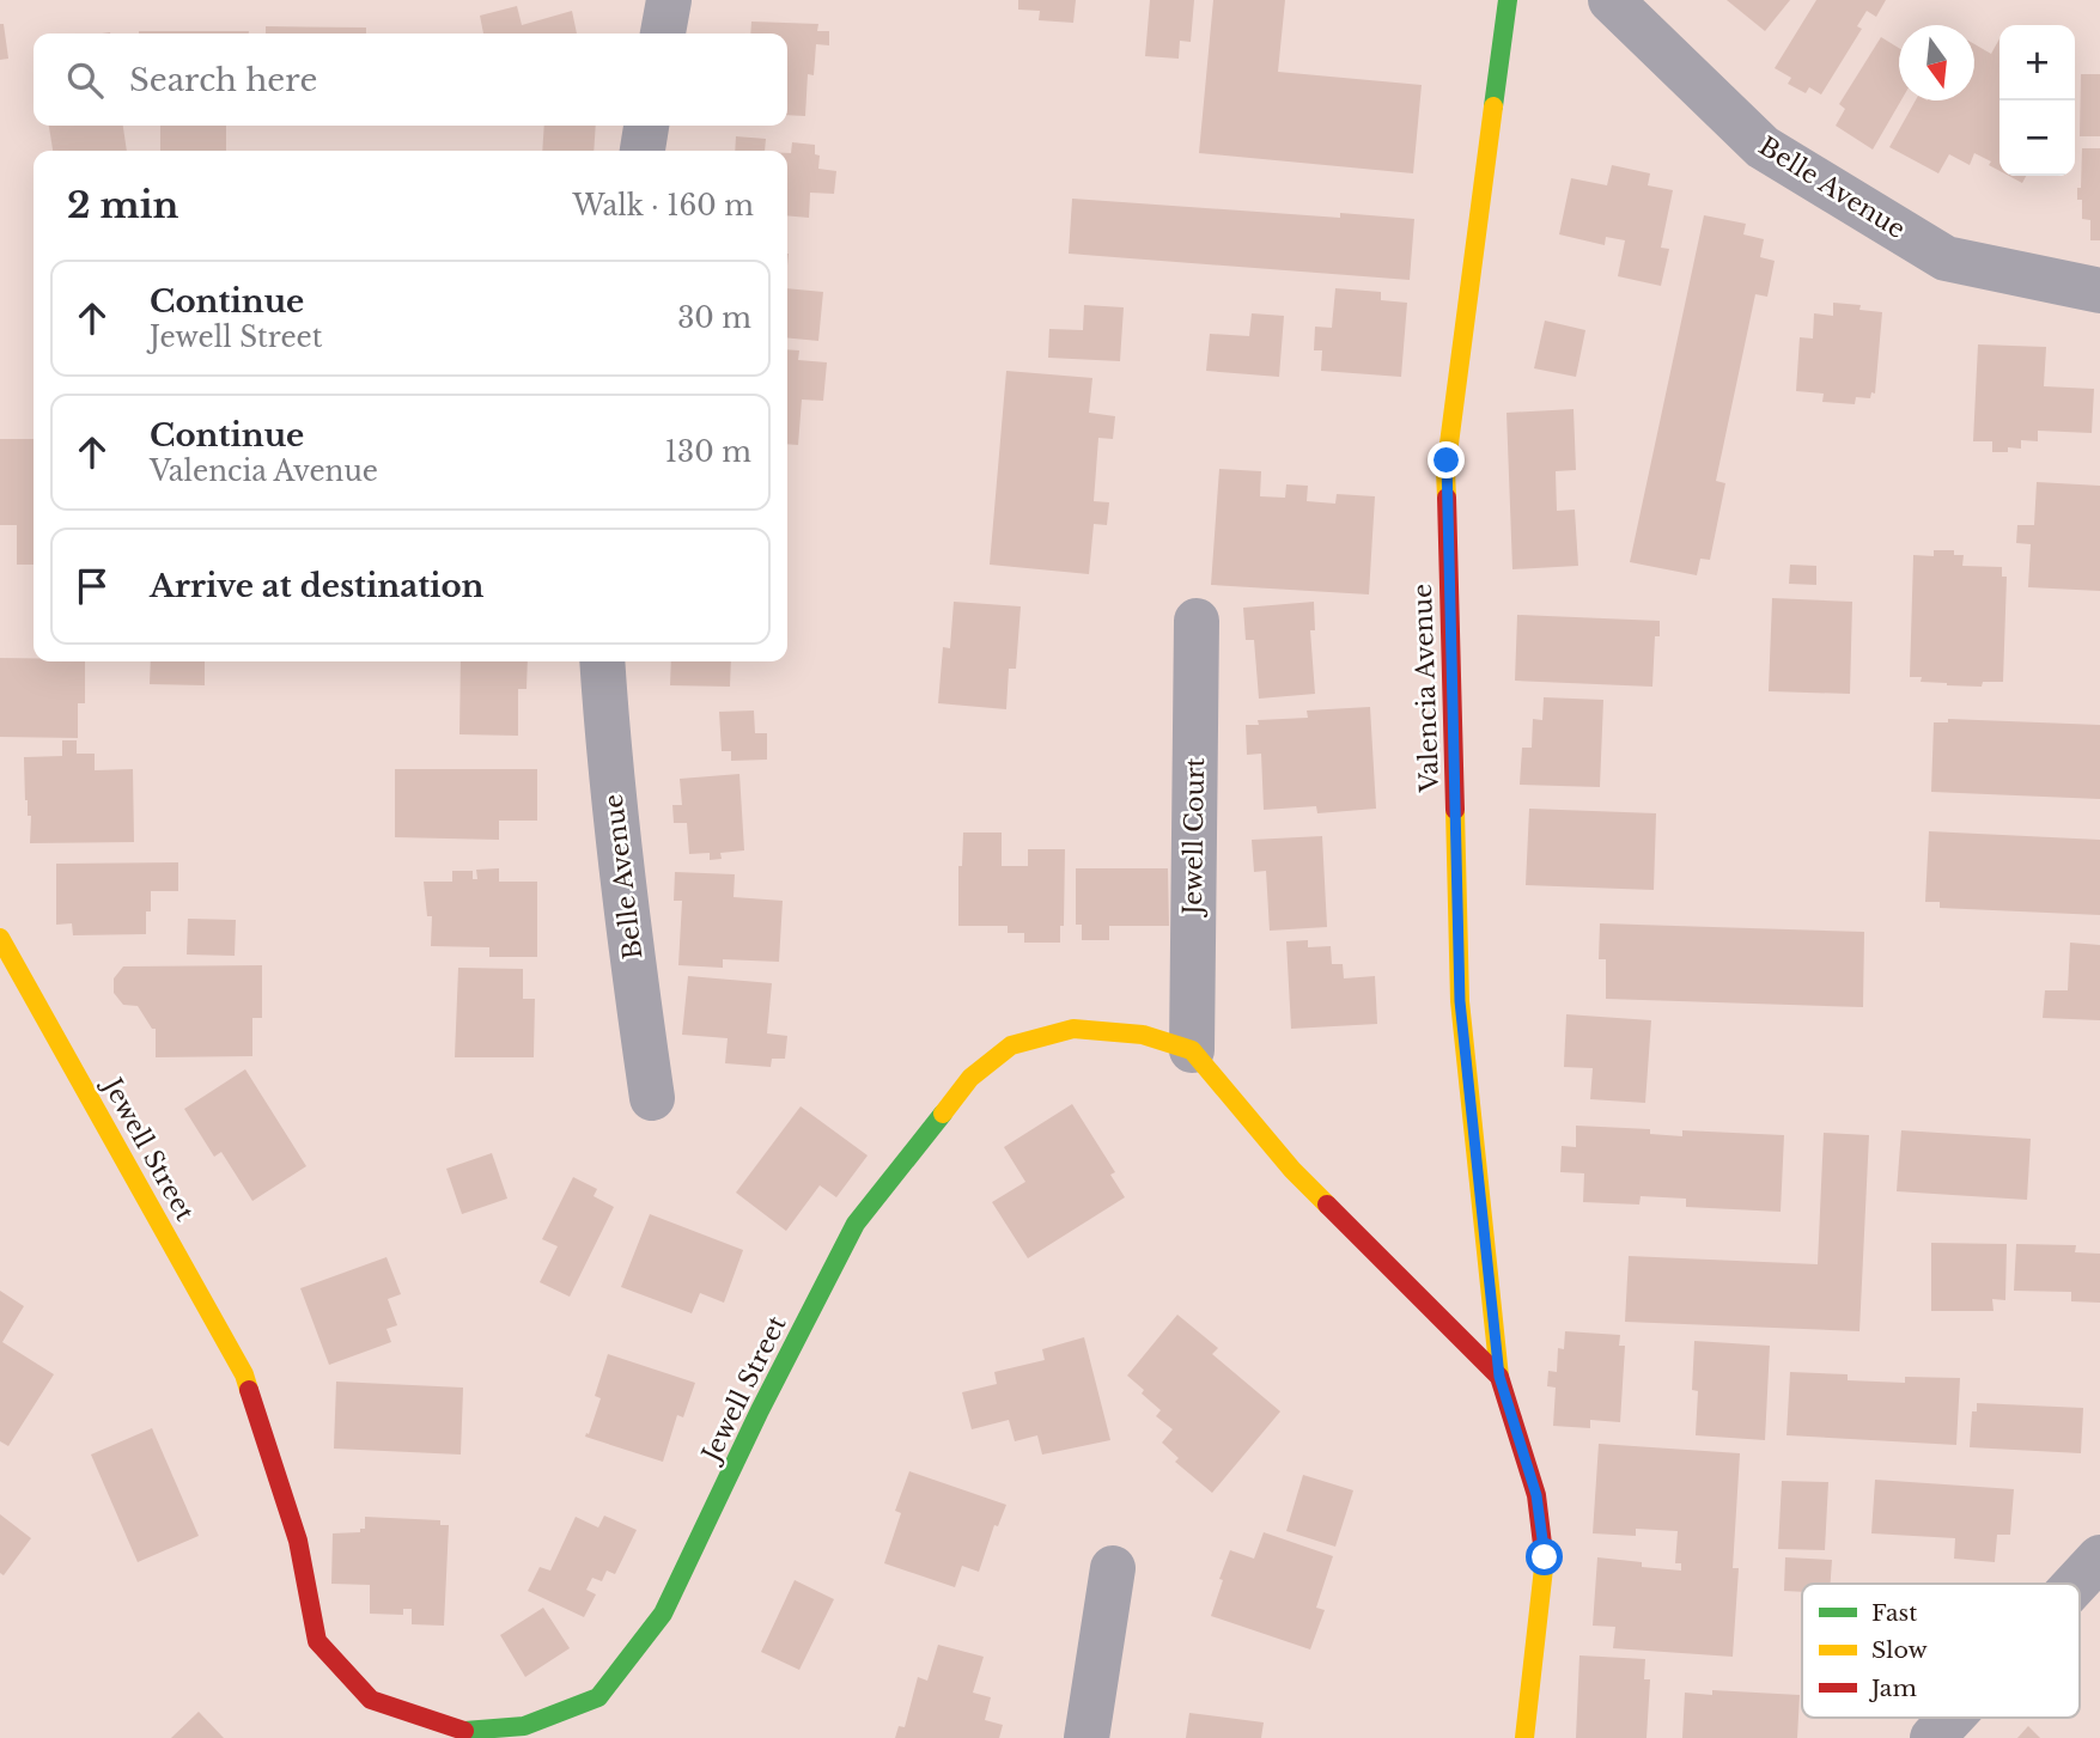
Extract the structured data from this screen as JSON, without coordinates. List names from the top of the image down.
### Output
{
  "streets": {
    "street": [
      "Belle Avenue",
      "Valencia Avenue",
      "Jewell Court",
      "Jewell Street"
    ]
  },
  "crossings": [
    ["Jewell Court", "Jewell Street"]
  ],
  "legend": ["Fast", "Slow", "Jam"],
  "north": "bottom",
  "page": {
    "map_buttons": ["+", "−"],
    "search": "Search here",
    "heading": ["2 min", "Walk · 160 m"],
    "list": [
      ["Continue", "Jewell Street", "30 m"],
      ["Continue", "Valencia Avenue", "130 m"],
      "Arrive at destination"
    ]
  }
}
